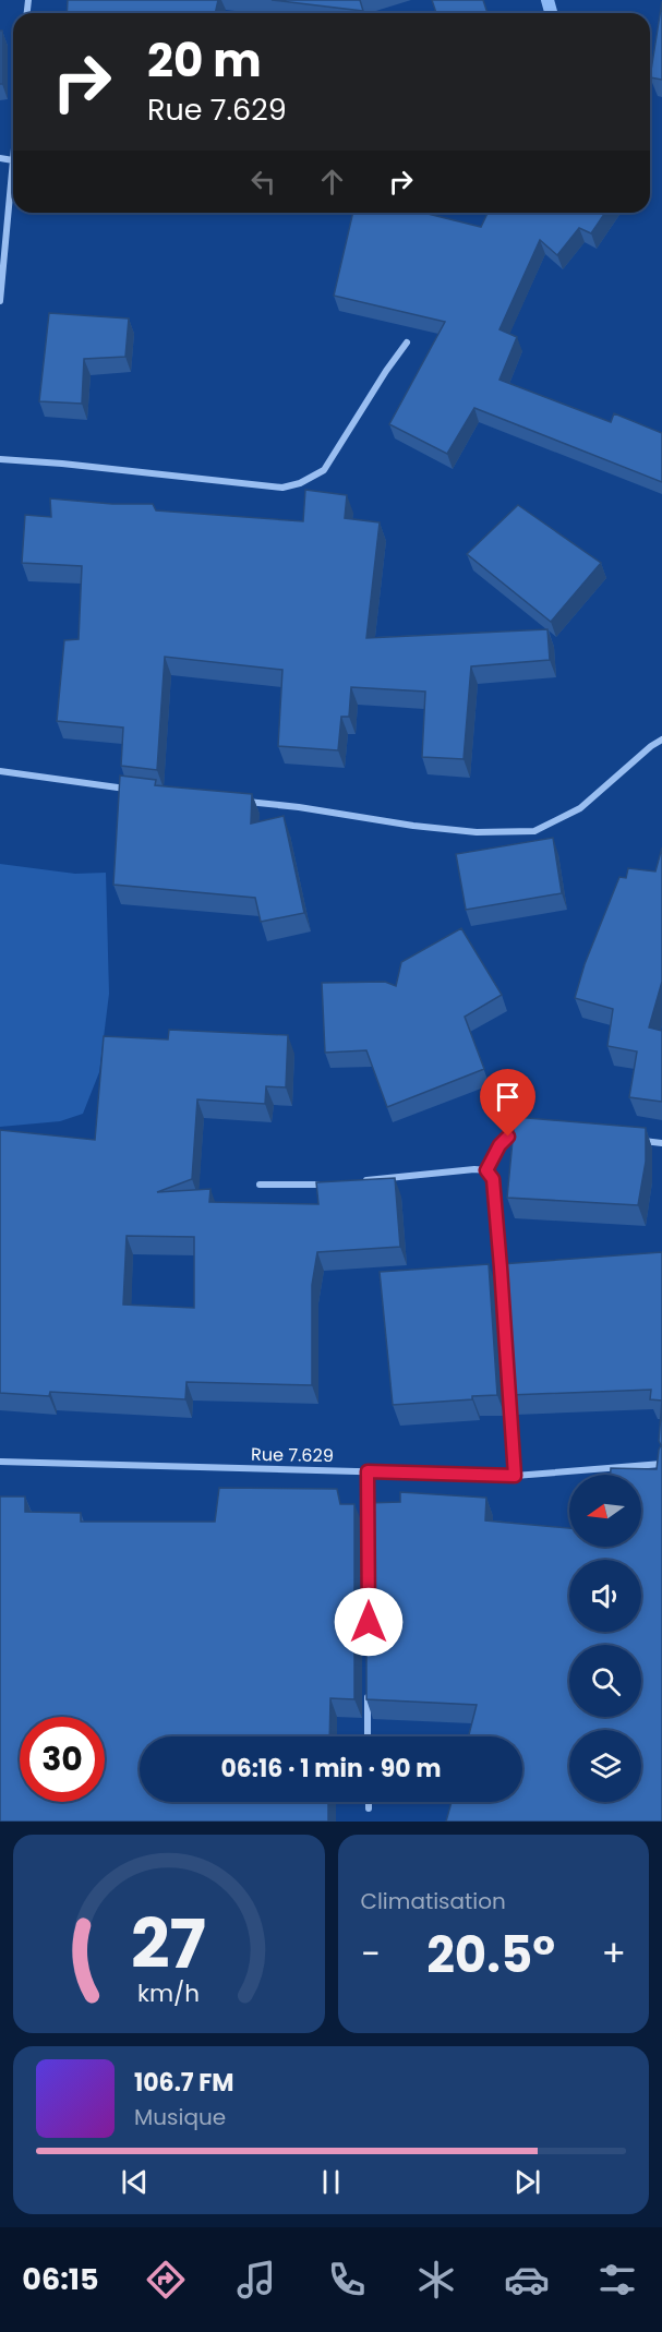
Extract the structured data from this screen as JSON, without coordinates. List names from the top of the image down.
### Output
{
  "streets": {
    "street": ["Rue 7.629"]
  },
  "north": "left",
  "page": {
    "turn": ["20 m", "Rue 7.629"],
    "limit": "30",
    "trip": "06:16 · 1 min · 90 m",
    "tile": "Climatisation",
    "heat": ["−", "20.5°", "+"],
    "song": ["106.7 FM", "Musique"],
    "tabs": "06:15",
    "gauge": ["27", "km/h"]
  }
}
